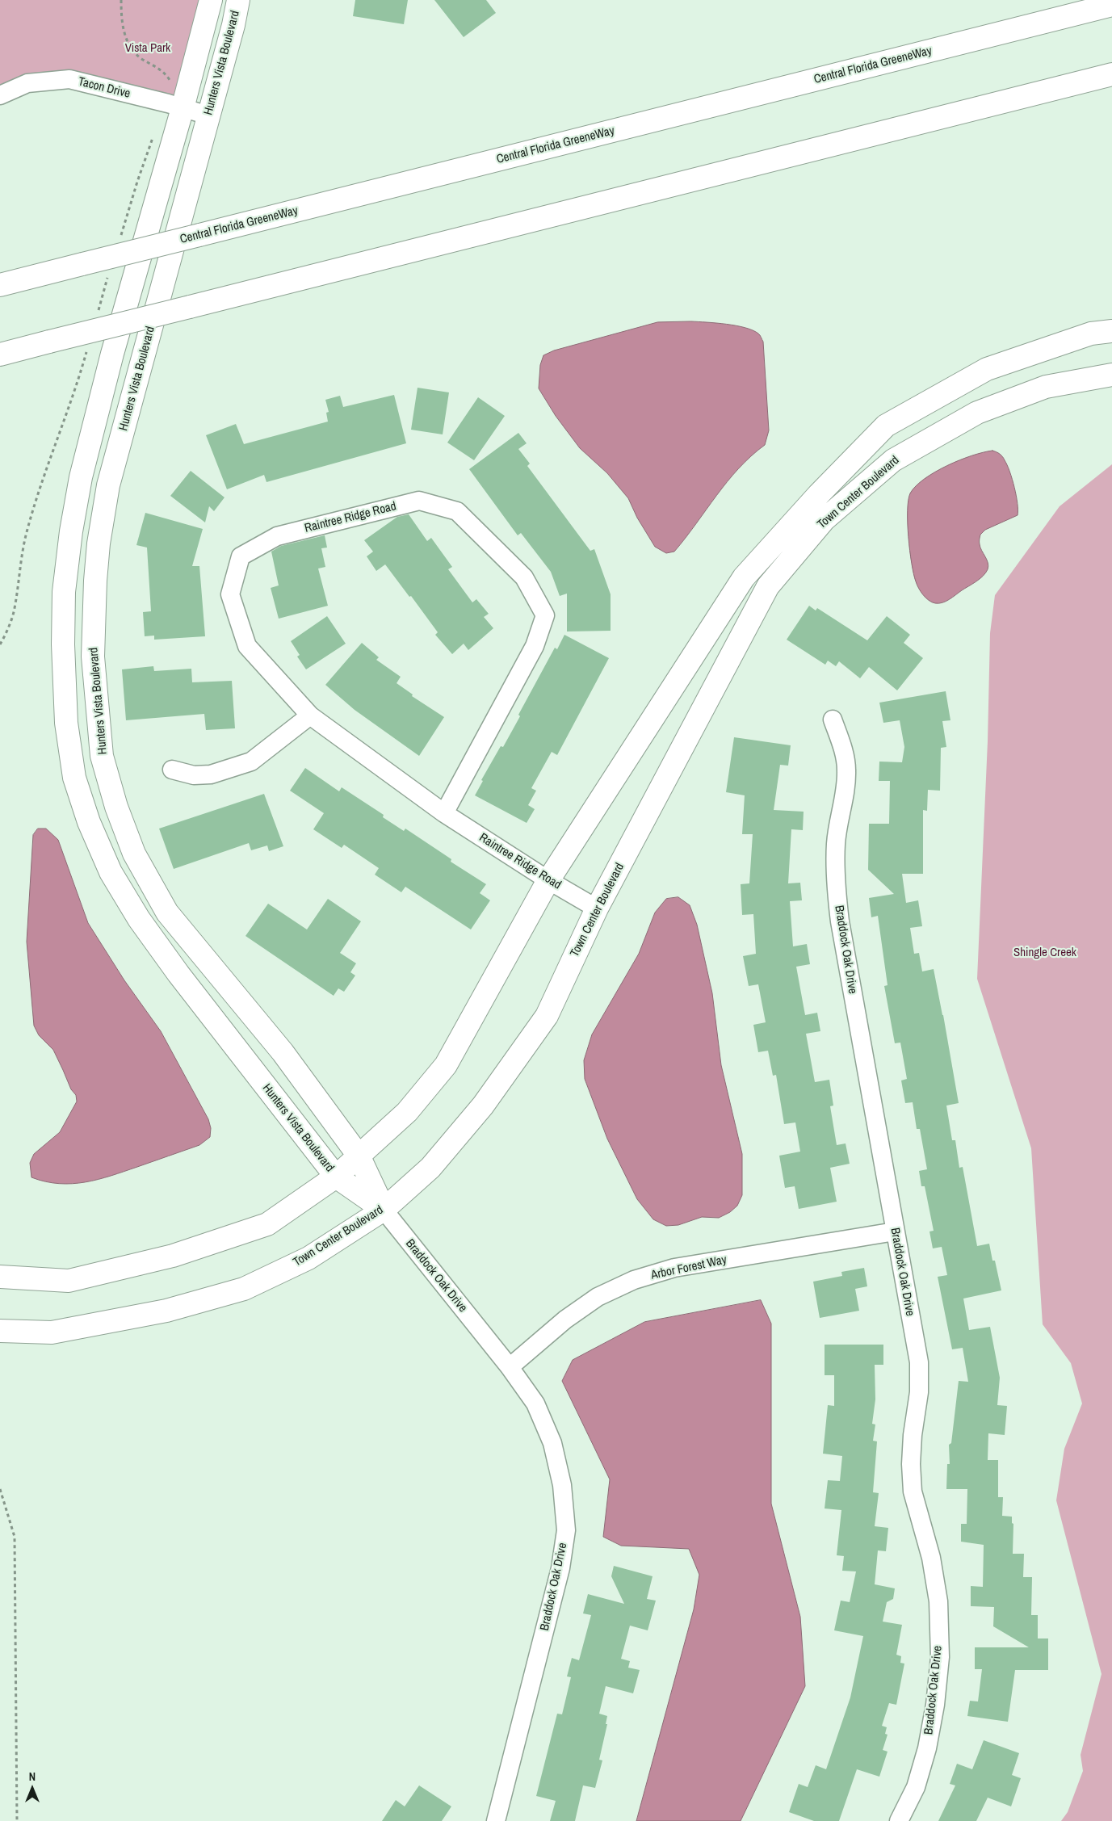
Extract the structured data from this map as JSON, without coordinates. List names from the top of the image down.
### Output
{
  "streets": {
    "main road": ["Hunters Vista Boulevard", "Central Florida GreeneWay", "Town Center Boulevard"],
    "street": [
      "Tacon Drive",
      "Raintree Ridge Road",
      "Braddock Oak Drive",
      "Arbor Forest Way"
    ]
  },
  "crossings": [
    ["Hunters Vista Boulevard", "Tacon Drive"],
    ["Hunters Vista Boulevard", "Town Center Boulevard"],
    ["Hunters Vista Boulevard", "Braddock Oak Drive"],
    ["Town Center Boulevard", "Raintree Ridge Road"],
    ["Town Center Boulevard", "Braddock Oak Drive"],
    ["Braddock Oak Drive", "Arbor Forest Way"]
  ],
  "parks": ["Vista Park", "Shingle Creek"],
  "north": "top"
}
